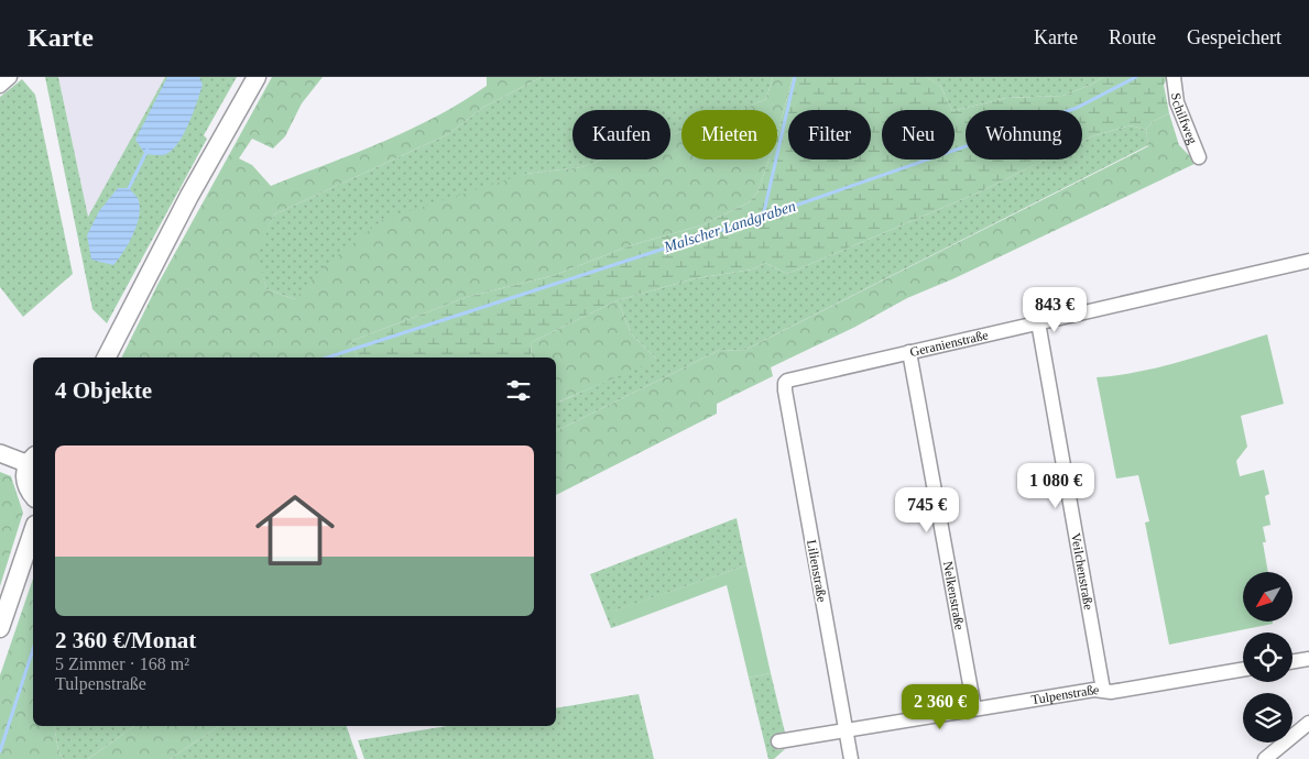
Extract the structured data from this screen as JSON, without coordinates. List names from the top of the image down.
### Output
{
  "streets": {
    "street": [
      "Schilfweg",
      "Geranienstraße",
      "Lilienstraße",
      "Veilchenstraße",
      "Nelkenstraße",
      "Tulpenstraße"
    ]
  },
  "crossings": [
    ["Geranienstraße", "Lilienstraße"],
    ["Geranienstraße", "Veilchenstraße"],
    ["Geranienstraße", "Nelkenstraße"],
    ["Lilienstraße", "Tulpenstraße"],
    ["Veilchenstraße", "Tulpenstraße"],
    ["Nelkenstraße", "Tulpenstraße"]
  ],
  "water": ["Malscher Landgraben"],
  "north": "bottom left",
  "page": {
    "header": "Karte",
    "nav": ["Karte", "Route", "Gespeichert"],
    "chip": [
      "Kaufen",
      "Mieten",
      "Filter",
      "Neu",
      "Wohnung"
    ],
    "price": [
      "843 €",
      "1 080 €",
      "745 €",
      "2 360 €"
    ],
    "heading": "4 Objekte",
    "list": [
      {
        "name": "2 360 €/Monat",
        "note": "5 Zimmer · 168 m² · Tulpenstraße"
      }
    ]
  }
}
